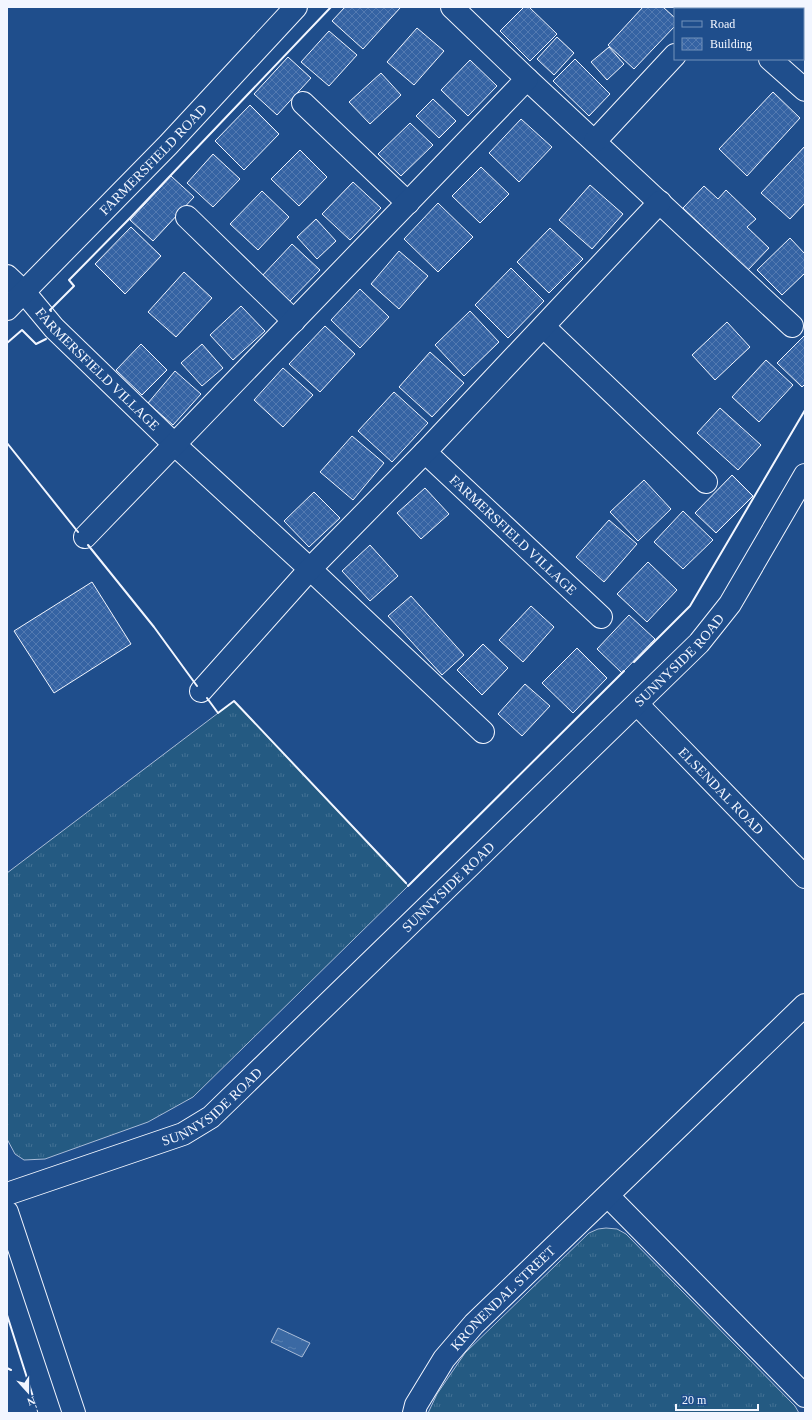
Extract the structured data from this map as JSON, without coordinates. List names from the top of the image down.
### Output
{
  "streets": {
    "street": [
      "FARMERSFIELD ROAD",
      "FARMERSFIELD VILLAGE",
      "SUNNYSIDE ROAD",
      "ELSENDAL ROAD",
      "KRONENDAL STREET"
    ]
  },
  "crossings": [
    ["FARMERSFIELD ROAD", "FARMERSFIELD VILLAGE"],
    ["SUNNYSIDE ROAD", "ELSENDAL ROAD"]
  ],
  "legend": ["Road", "Building"],
  "scale_bar": "20 m",
  "north": "bottom"
}
